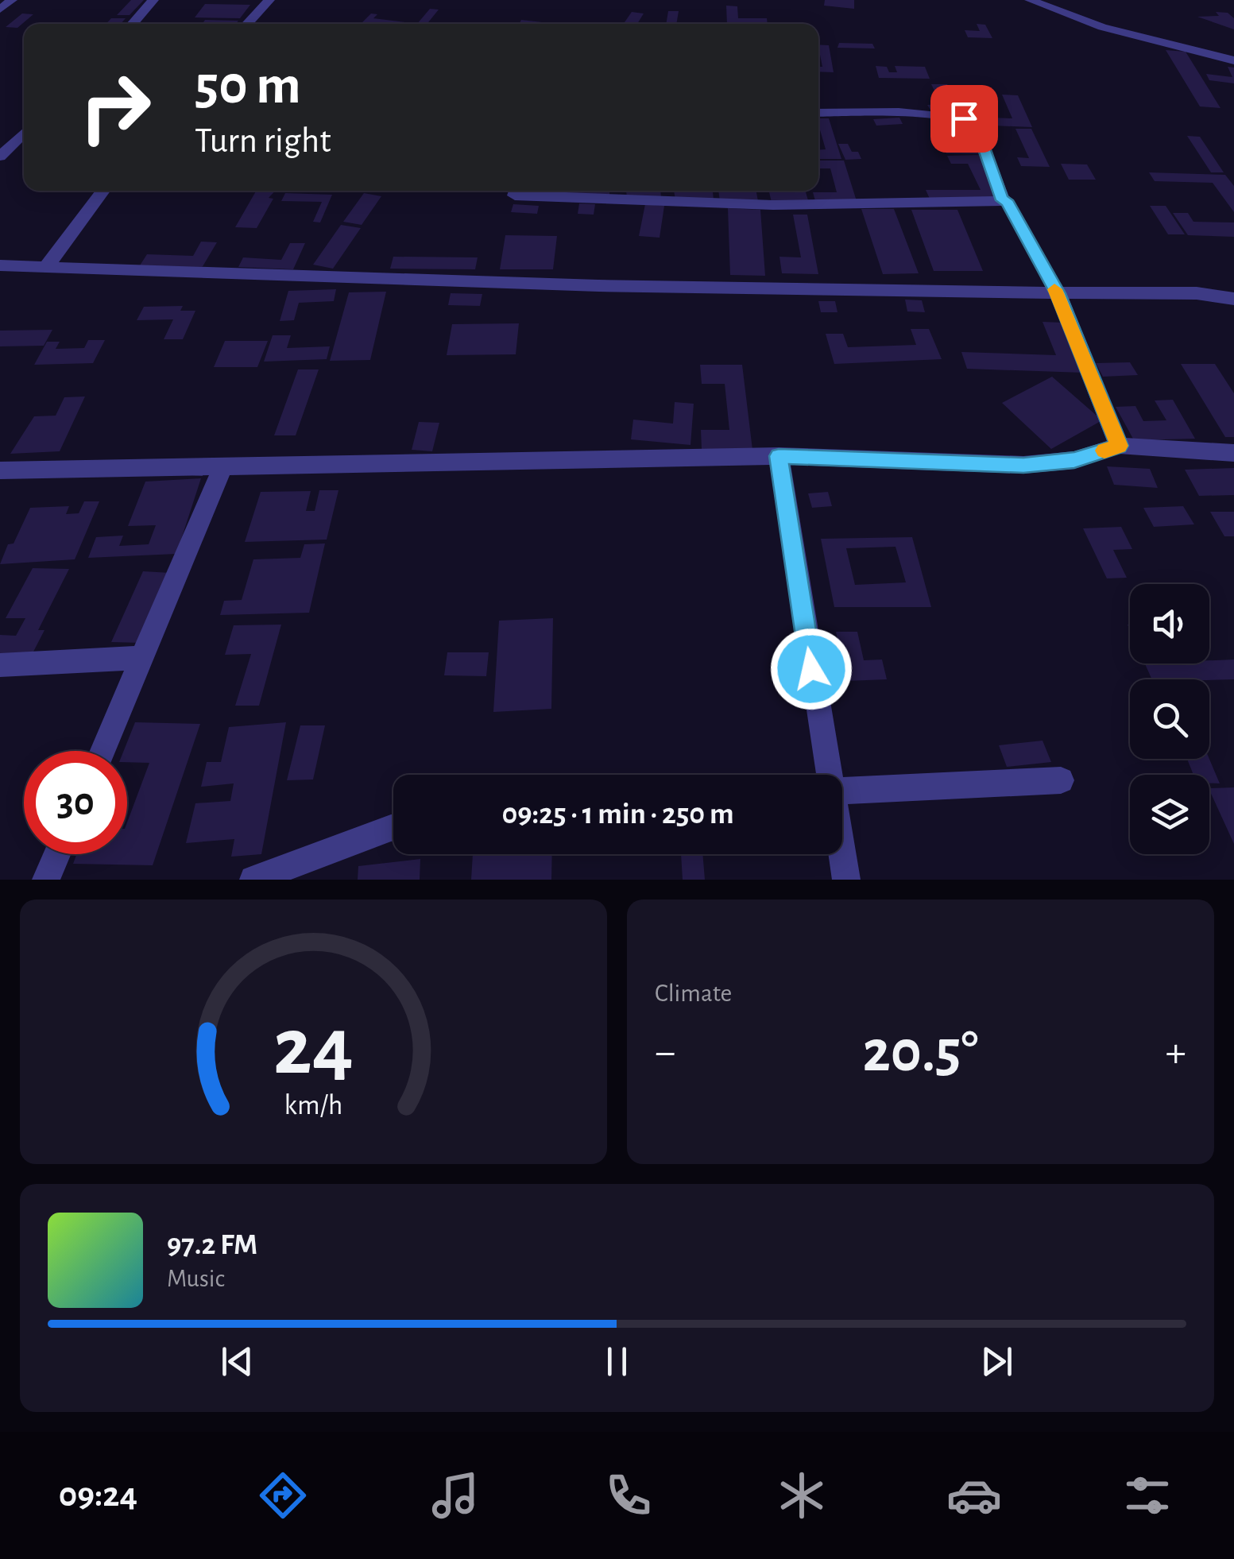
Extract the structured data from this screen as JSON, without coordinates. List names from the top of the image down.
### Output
{
  "page": {
    "turn": ["50 m", "Turn right"],
    "limit": "30",
    "trip": "09:25 · 1 min · 250 m",
    "tile": "Climate",
    "heat": ["−", "20.5°", "+"],
    "song": ["97.2 FM", "Music"],
    "tabs": "09:24",
    "gauge": ["24", "km/h"]
  }
}
